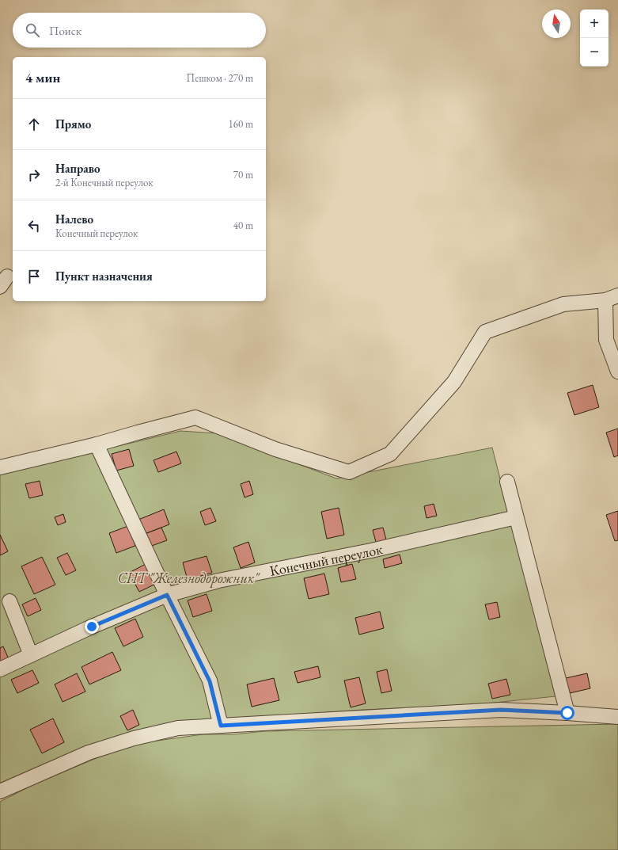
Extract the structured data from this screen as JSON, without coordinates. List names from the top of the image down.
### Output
{
  "streets": {
    "street": ["Конечный переулок"]
  },
  "parks": ["СНТ \"Железнодорожник\""],
  "north": "top",
  "page": {
    "map_buttons": ["+", "−"],
    "search": "Поиск",
    "heading": ["4 мин", "Пешком · 270 m"],
    "list": [
      ["Прямо", "160 m"],
      ["Направо", "2-й Конечный переулок", "70 m"],
      ["Налево", "Конечный переулок", "40 m"],
      "Пункт назначения"
    ]
  }
}
